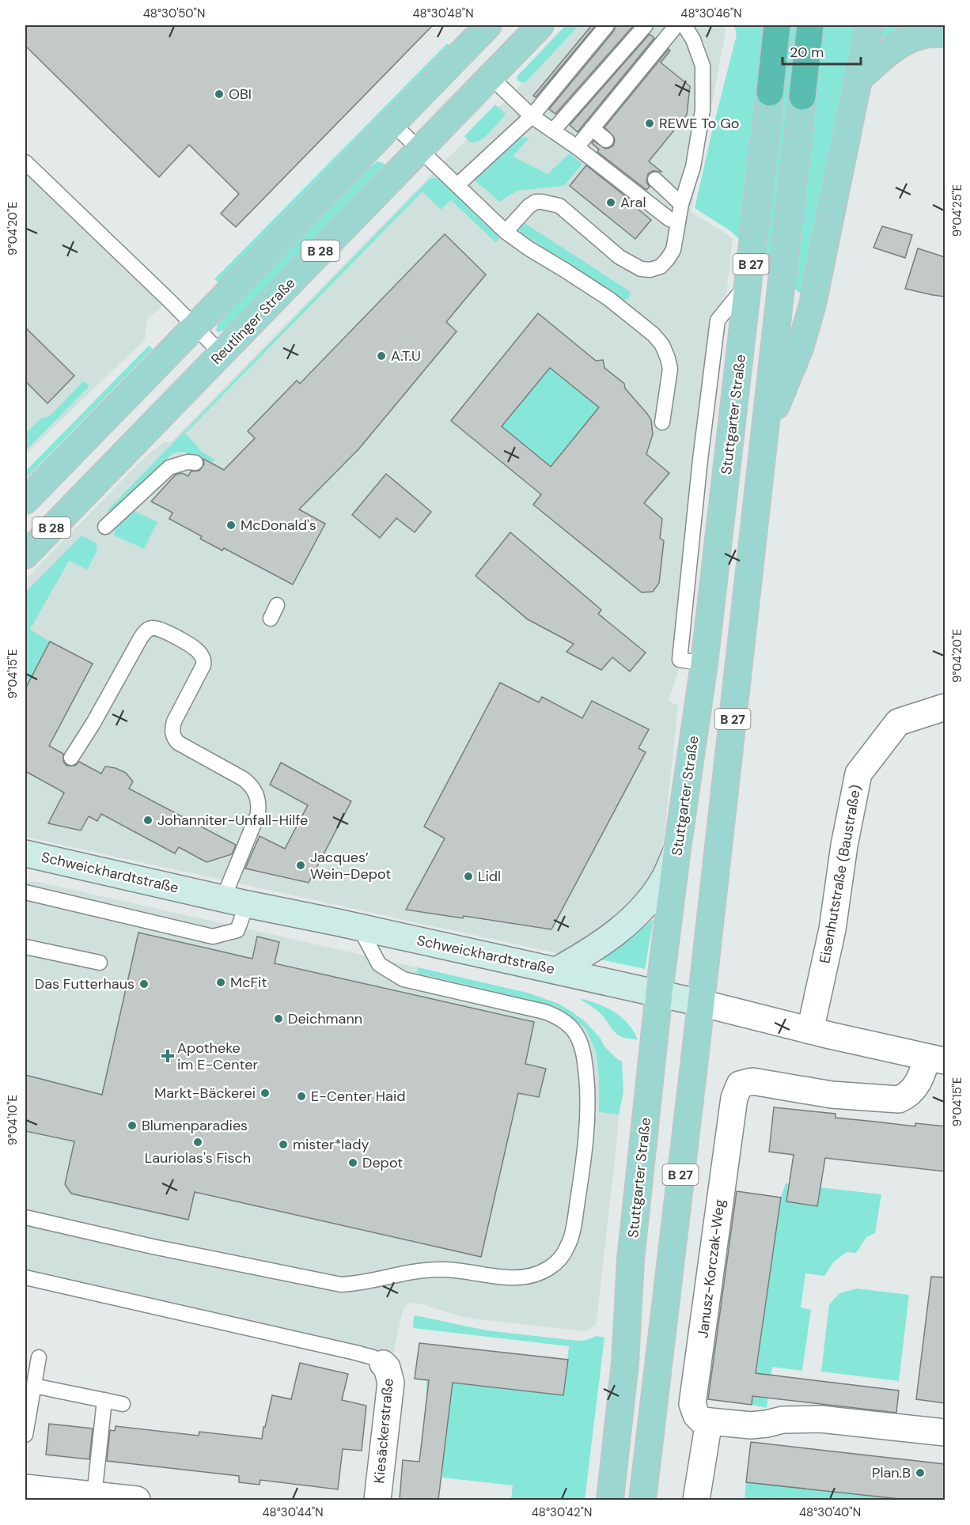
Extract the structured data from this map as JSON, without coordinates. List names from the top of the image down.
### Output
{
  "streets": {
    "highway": ["B 27"],
    "main road": [
      "B 28",
      "Reutlinger Straße",
      "Stuttgarter Straße",
      "Schweickhardtstraße"
    ],
    "street": ["Eisenhutstraße (Baustraße)", "Janusz-Korczak-Weg", "Kiesäckerstraße"]
  },
  "crossings": [
    ["B 27", "Stuttgarter Straße"],
    ["B 27", "Schweickhardtstraße"],
    ["Stuttgarter Straße", "Schweickhardtstraße"],
    ["Schweickhardtstraße", "Eisenhutstraße (Baustraße)"],
    ["Schweickhardtstraße", "Janusz-Korczak-Weg"]
  ],
  "places": {
    "other": [
      "OBI",
      "REWE To Go",
      "Aral",
      "A.T.U",
      "McDonald's",
      "Johanniter-Unfall-Hilfe",
      "Jacques’ Wein-Depot",
      "Lidl",
      "McFit",
      "Das Futterhaus",
      "Deichmann",
      "Markt-Bäckerei",
      "E-Center Haid",
      "Blumenparadies",
      "Lauriolas's Fisch",
      "mister*lady",
      "Depot",
      "Plan.B"
    ],
    "health": ["Apotheke im E-Center"]
  },
  "scale_bar": "20 m",
  "coordinates": [
    "48°30'50\"N",
    "48°30'48\"N",
    "48°30'46\"N",
    "9°04'25\"E",
    "9°04'20\"E",
    "9°04'15\"E",
    "9°04'10\"E",
    "48°30'44\"N",
    "48°30'42\"N",
    "48°30'40\"N"
  ]
}
